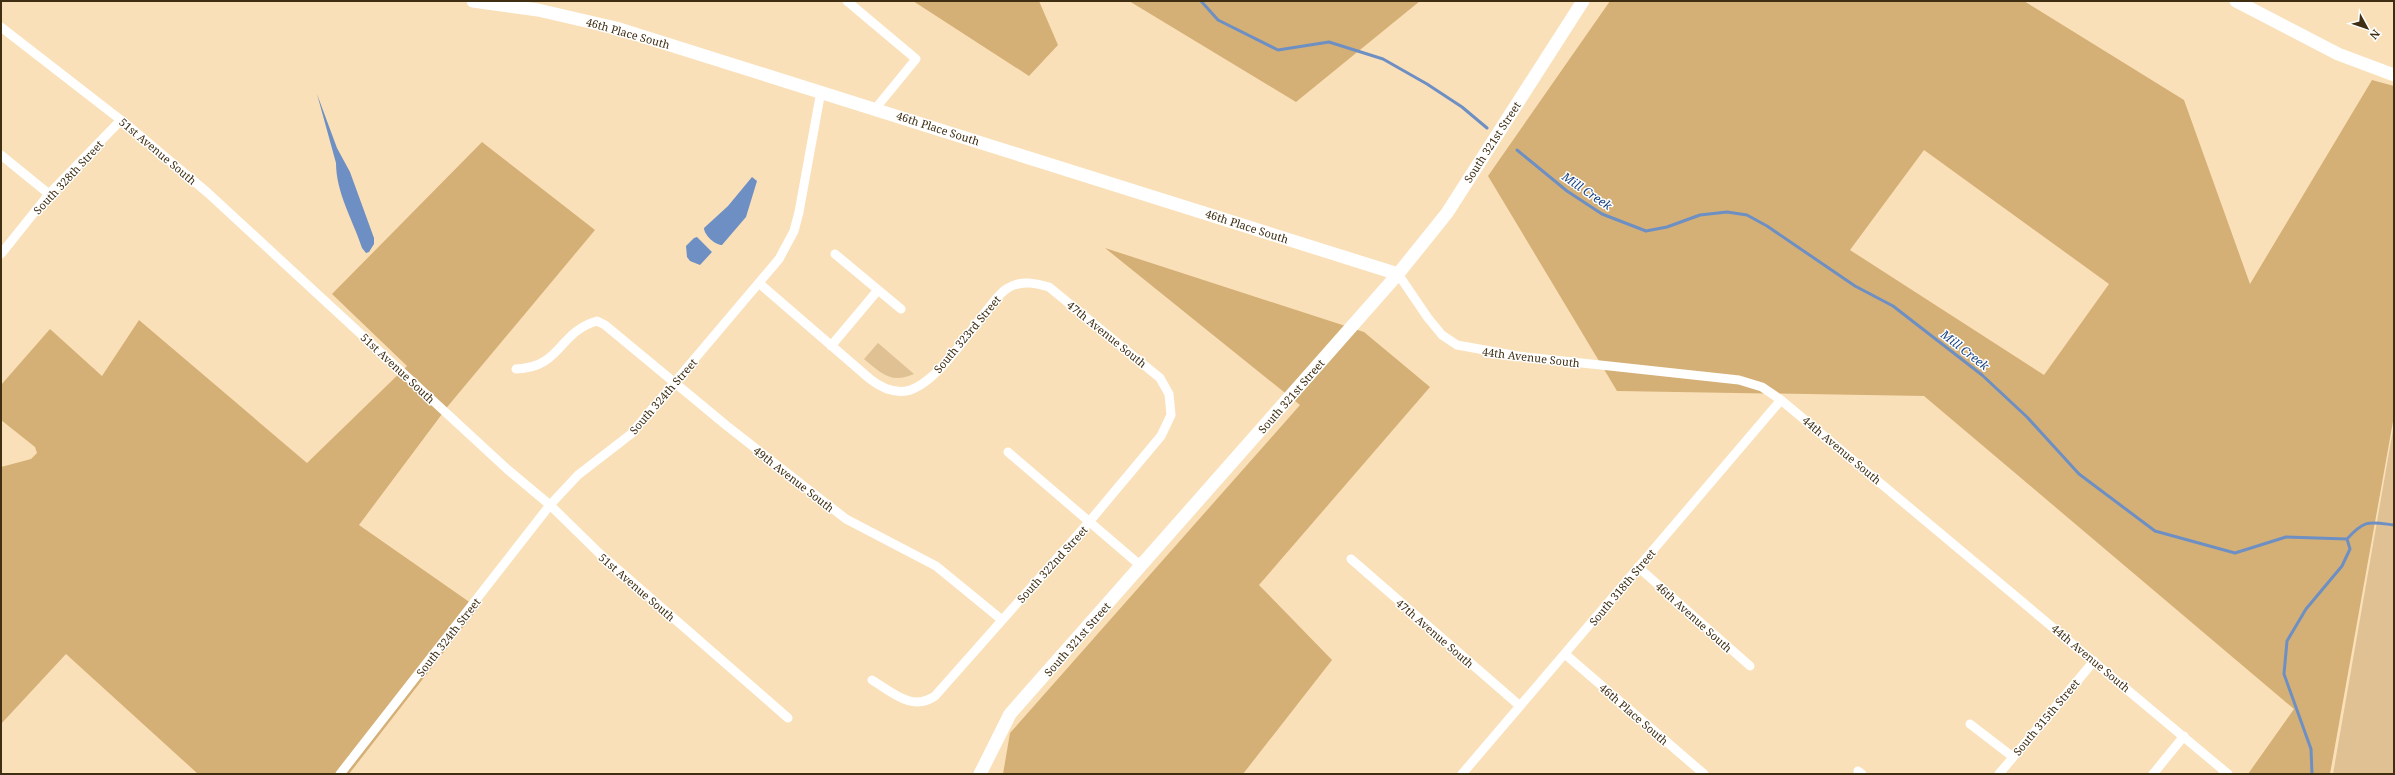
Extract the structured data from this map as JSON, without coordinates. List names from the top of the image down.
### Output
{
  "streets": {
    "main road": ["46th Place South", "South 321st Street"],
    "street": [
      "51st Avenue South",
      "South 328th Street",
      "South 323rd Street",
      "47th Avenue South",
      "44th Avenue South",
      "South 324th Street",
      "49th Avenue South",
      "South 322nd Street",
      "South 318th Street",
      "46th Avenue South",
      "South 315th Street"
    ]
  },
  "crossings": [
    ["46th Place South", "South 321st Street"],
    ["46th Place South", "44th Avenue South"],
    ["46th Place South", "South 324th Street"],
    ["46th Place South", "South 318th Street"],
    ["South 321st Street", "44th Avenue South"],
    ["51st Avenue South", "South 328th Street"],
    ["51st Avenue South", "South 324th Street"],
    ["South 323rd Street", "47th Avenue South"],
    ["47th Avenue South", "South 322nd Street"],
    ["47th Avenue South", "South 318th Street"],
    ["44th Avenue South", "South 318th Street"],
    ["44th Avenue South", "South 315th Street"],
    ["South 324th Street", "49th Avenue South"],
    ["49th Avenue South", "South 322nd Street"],
    ["South 318th Street", "46th Avenue South"]
  ],
  "water": ["Mill Creek"],
  "north": "bottom right"
}
